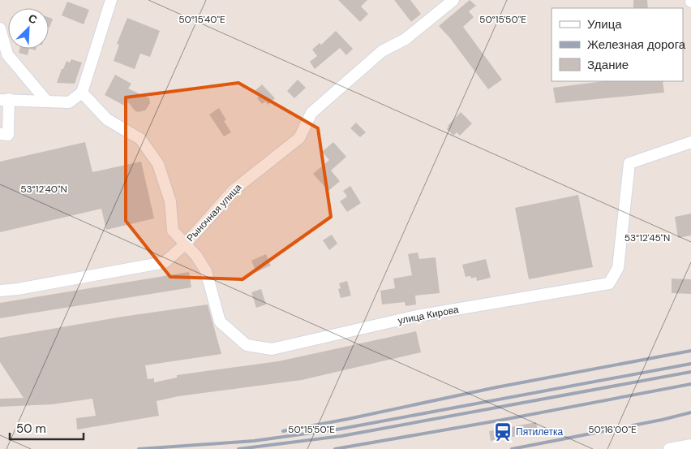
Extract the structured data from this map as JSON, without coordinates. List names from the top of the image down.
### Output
{
  "streets": {
    "street": ["Рыночная улица", "улица Кирова"]
  },
  "crossings": [
    ["Рыночная улица", "улица Кирова"]
  ],
  "places": {
    "station": ["Пятилетка"]
  },
  "legend": ["Улица", "Железная дорога", "Здание"],
  "scale_bar": "50 m",
  "north": "top right",
  "coordinates": [
    "50°15'40\"E",
    "50°15'50\"E",
    "53°12'40\"N",
    "53°12'45\"N",
    "50°16'00\"E"
  ]
}
